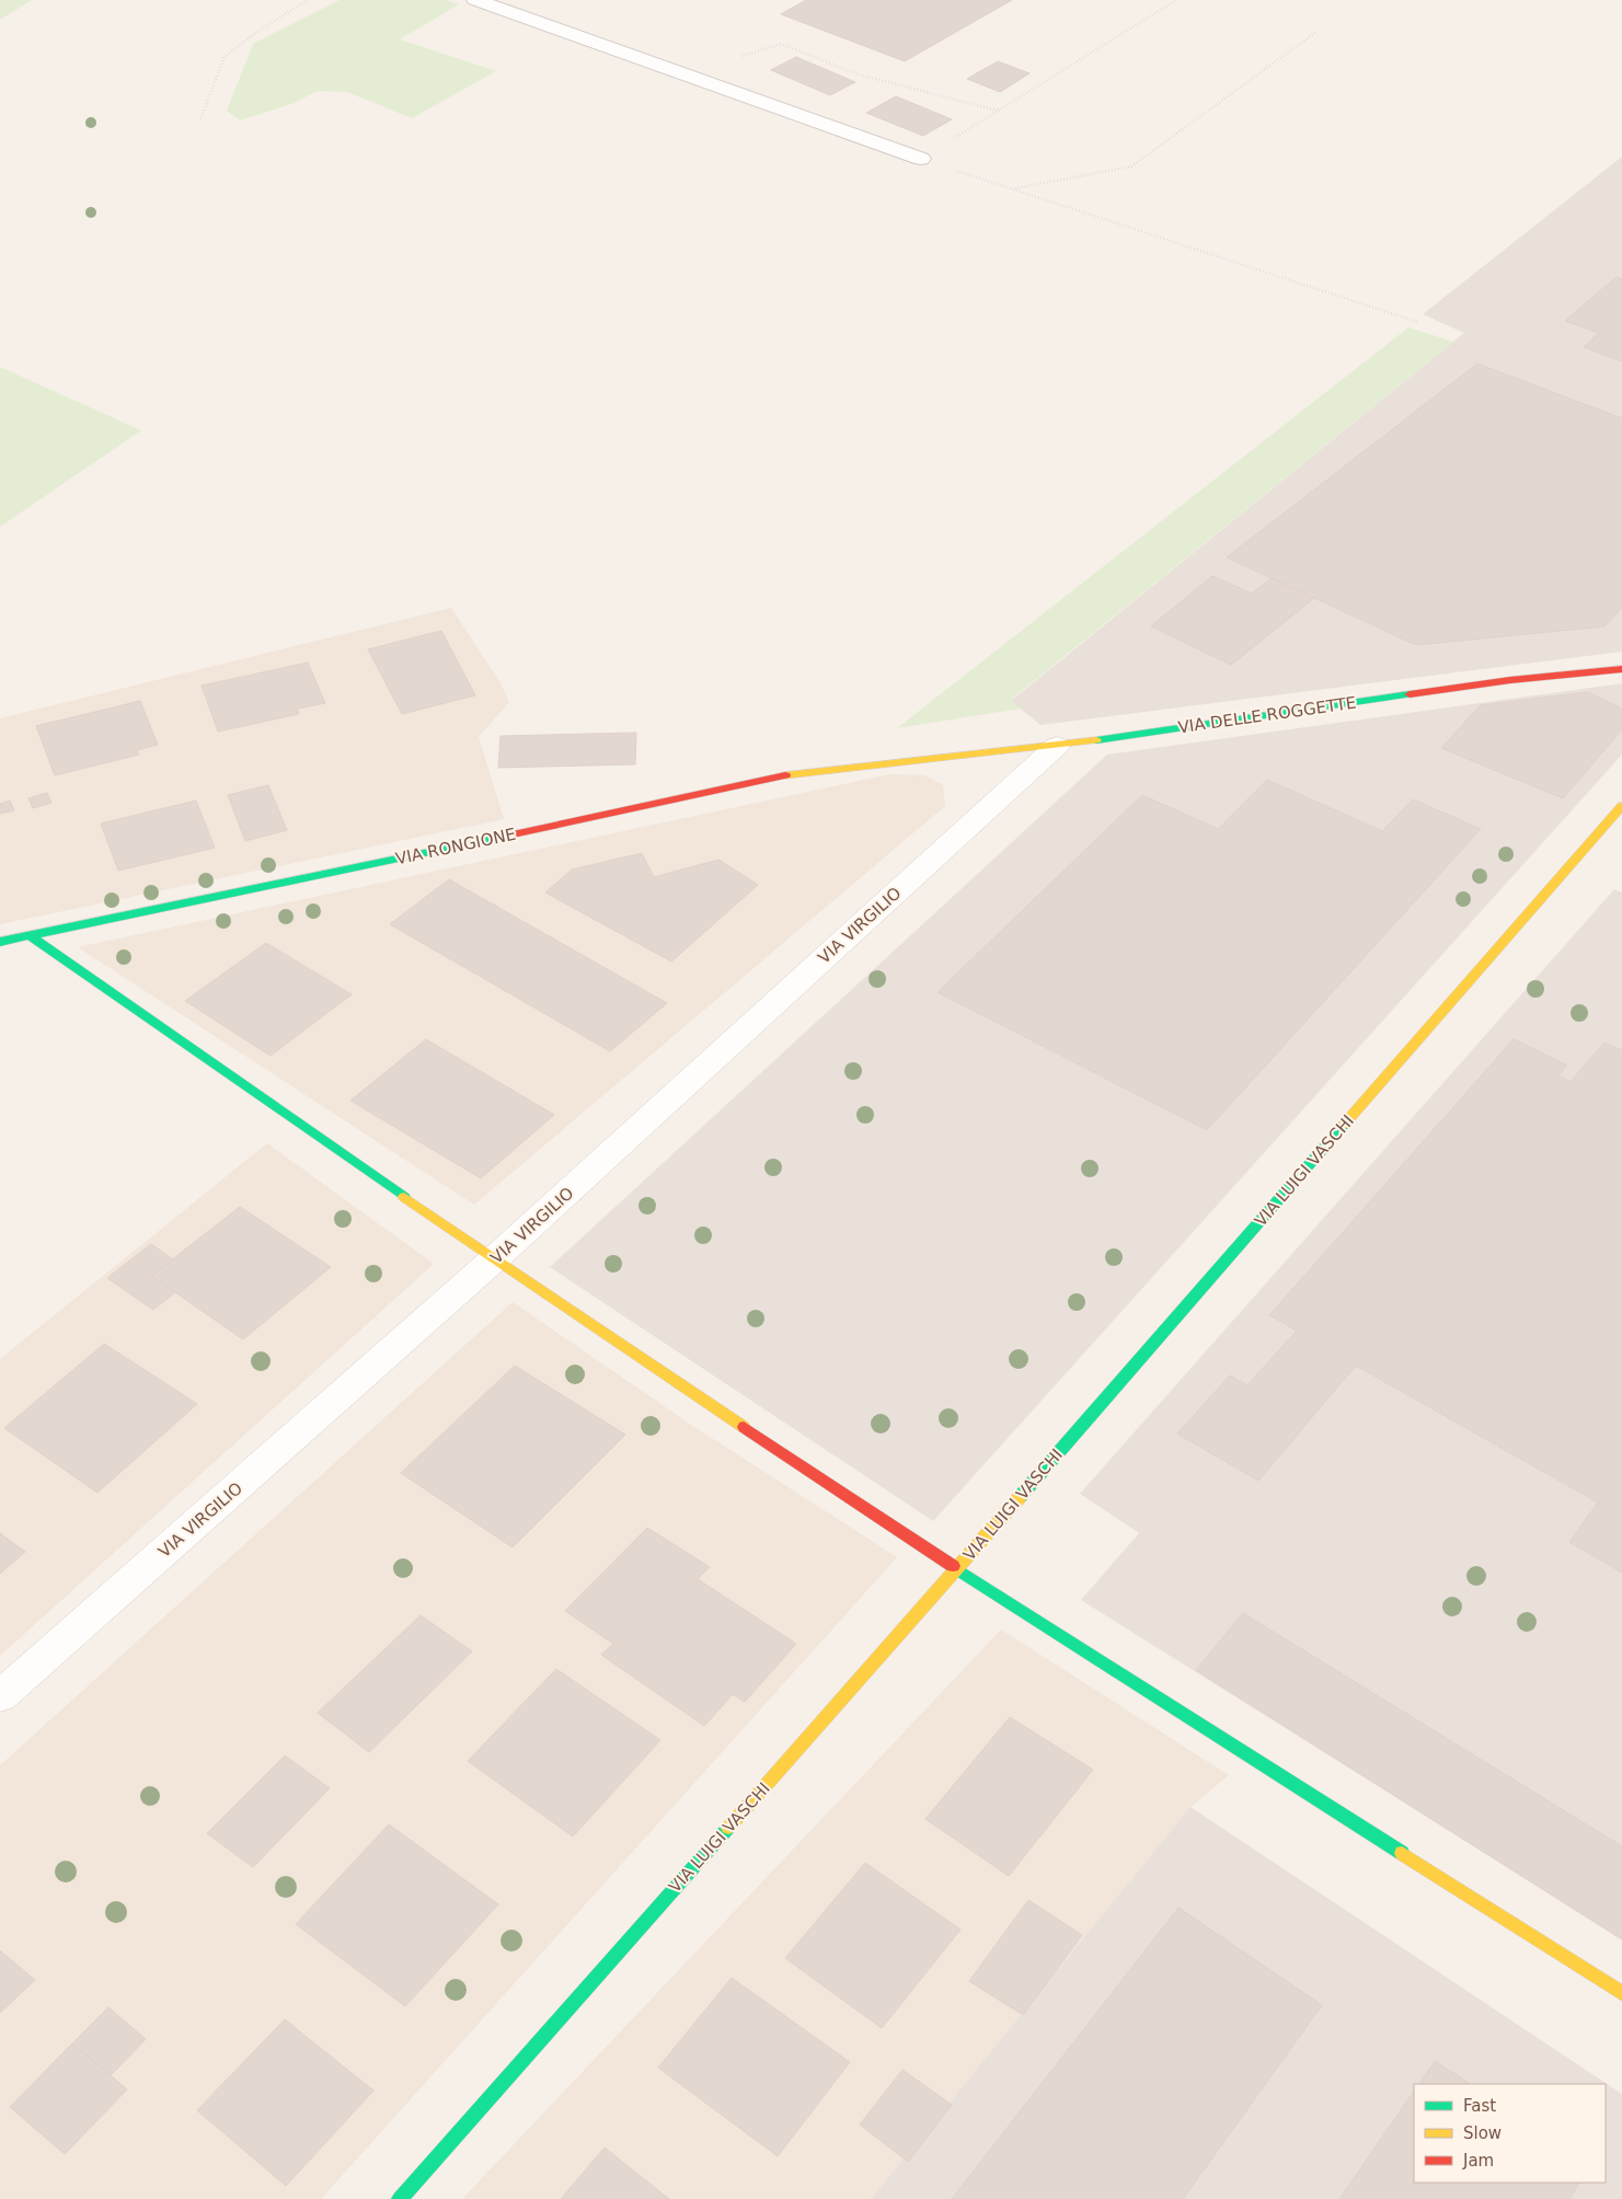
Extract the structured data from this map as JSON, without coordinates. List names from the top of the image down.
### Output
{
  "streets": {
    "street": [
      "VIA DELLE ROGGETTE",
      "VIA RONGIONE",
      "VIA VIRGILIO",
      "VIA LUIGI VASCHI"
    ]
  },
  "crossings": [
    ["VIA DELLE ROGGETTE", "VIA RONGIONE"],
    ["VIA DELLE ROGGETTE", "VIA VIRGILIO"]
  ],
  "legend": ["Fast", "Slow", "Jam"]
}
